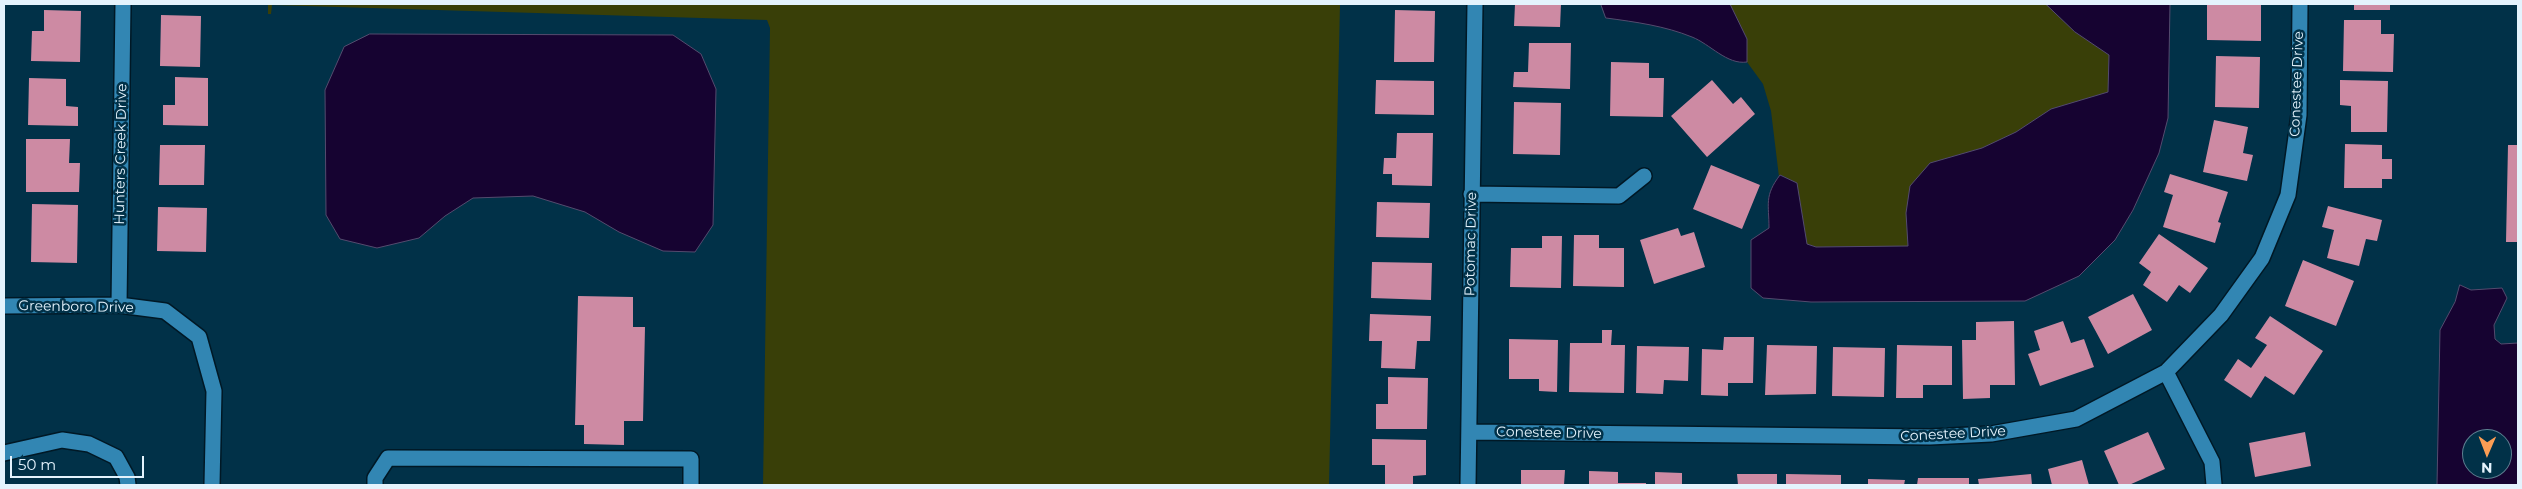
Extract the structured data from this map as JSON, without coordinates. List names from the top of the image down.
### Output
{
  "streets": {
    "street": [
      "Conestee Drive",
      "Hunters Creek Drive",
      "Potomac Drive",
      "Greenboro Drive"
    ]
  },
  "crossings": [
    ["Conestee Drive", "Potomac Drive"],
    ["Hunters Creek Drive", "Greenboro Drive"]
  ],
  "scale_bar": "50 m",
  "north": "bottom"
}
